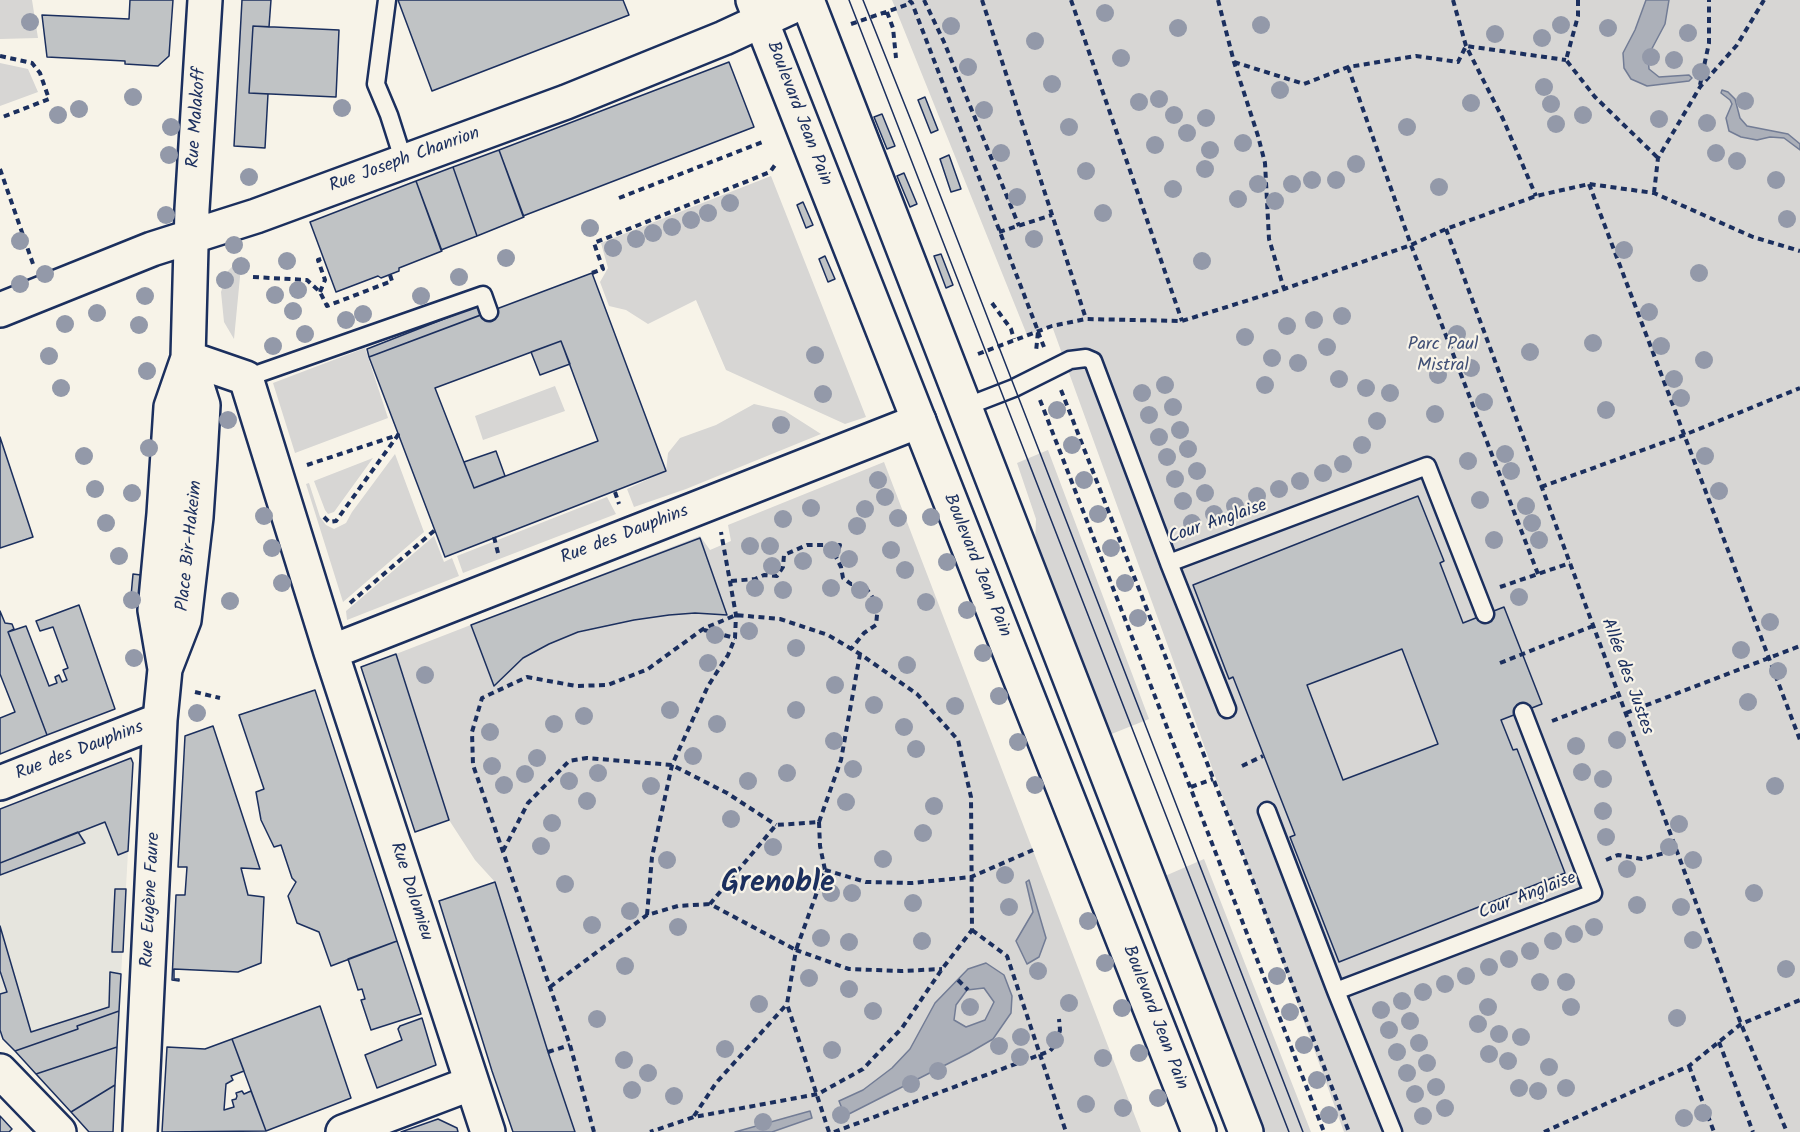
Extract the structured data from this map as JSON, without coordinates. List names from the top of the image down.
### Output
{
  "streets": {
    "street": [
      "Boulevard Jean Pain",
      "Rue Malakoff",
      "Rue Joseph Chanrion",
      "Rue des Dauphins",
      "Place Bir-Hakeim",
      "Rue Dolomieu",
      "Rue Eugène Faure"
    ],
    "lane": ["Cour Anglaise"],
    "path": ["Allée des Justes"]
  },
  "crossings": [
    ["Boulevard Jean Pain", "Rue Joseph Chanrion"],
    ["Boulevard Jean Pain", "Rue des Dauphins"],
    ["Rue Malakoff", "Rue Joseph Chanrion"],
    ["Rue Malakoff", "Place Bir-Hakeim"],
    ["Rue Joseph Chanrion", "Place Bir-Hakeim"],
    ["Rue des Dauphins", "Rue Dolomieu"],
    ["Rue des Dauphins", "Rue Eugène Faure"],
    ["Place Bir-Hakeim", "Rue Eugène Faure"]
  ],
  "districts": ["Grenoble"],
  "parks": ["Parc Paul Mistral"]
}
